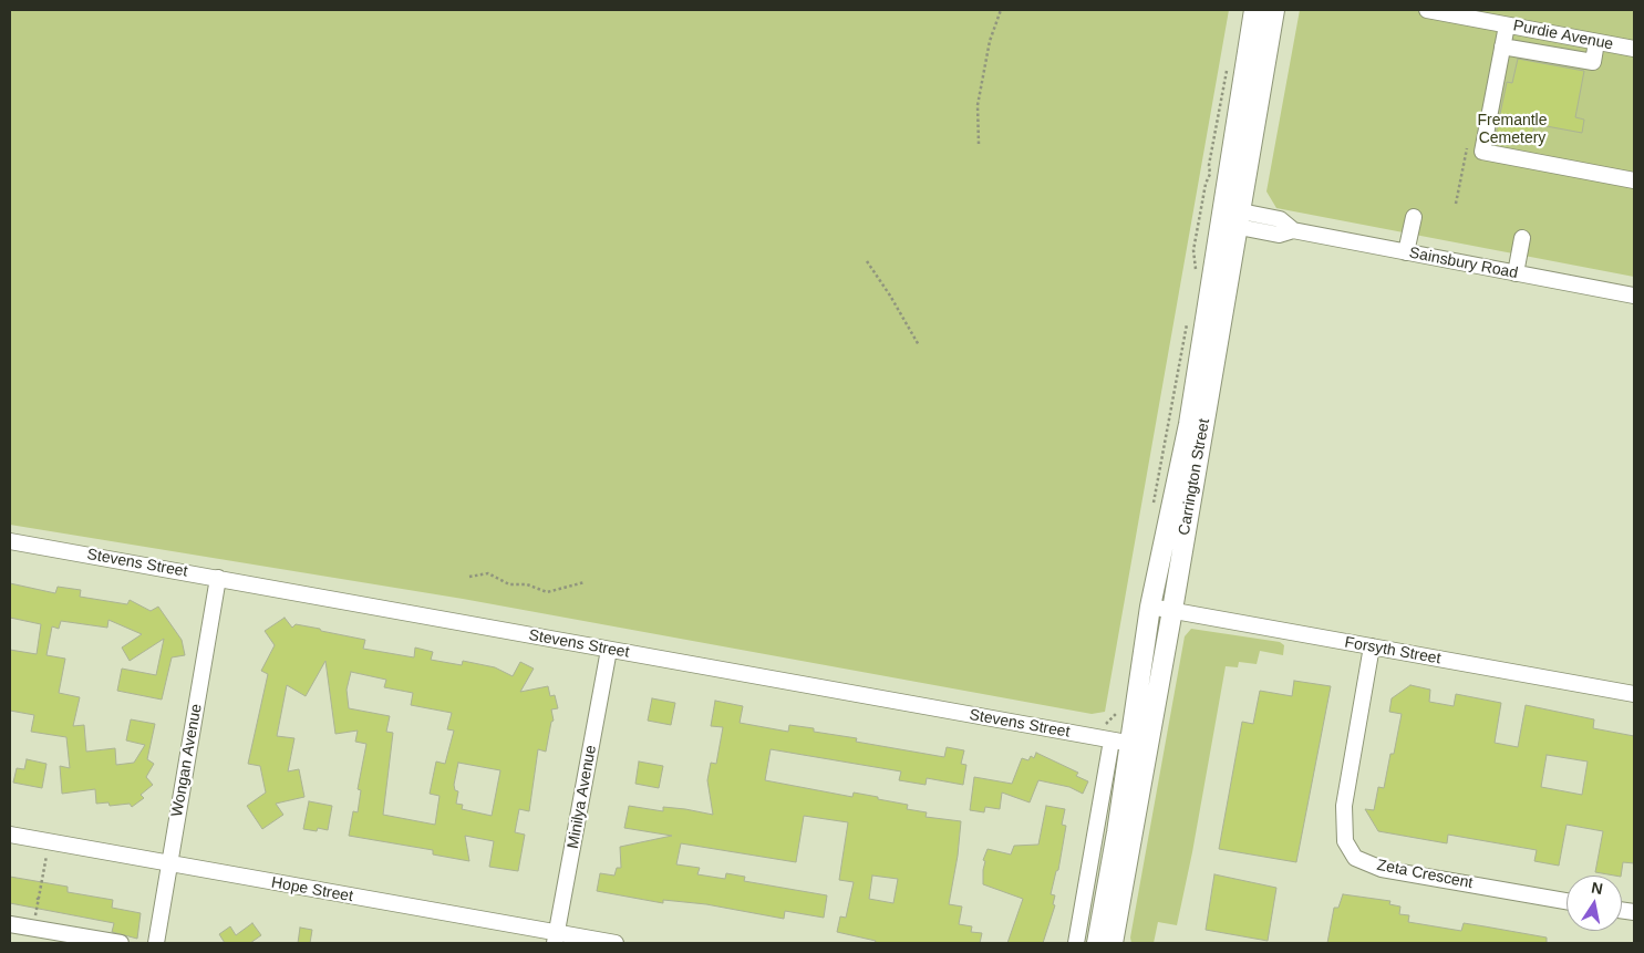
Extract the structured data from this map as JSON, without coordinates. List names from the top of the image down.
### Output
{
  "streets": {
    "main road": ["Carrington Street"],
    "street": [
      "Purdie Avenue",
      "Sainsbury Road",
      "Stevens Street",
      "Forsyth Street",
      "Wongan Avenue",
      "Minilya Avenue",
      "Zeta Crescent",
      "Hope Street"
    ]
  },
  "crossings": [
    ["Sainsbury Road", "Carrington Street"],
    ["Carrington Street", "Stevens Street"],
    ["Carrington Street", "Forsyth Street"],
    ["Stevens Street", "Wongan Avenue"],
    ["Stevens Street", "Minilya Avenue"],
    ["Forsyth Street", "Zeta Crescent"],
    ["Wongan Avenue", "Hope Street"],
    ["Minilya Avenue", "Hope Street"]
  ],
  "parks": ["Fremantle Cemetery"],
  "north": "top"
}
